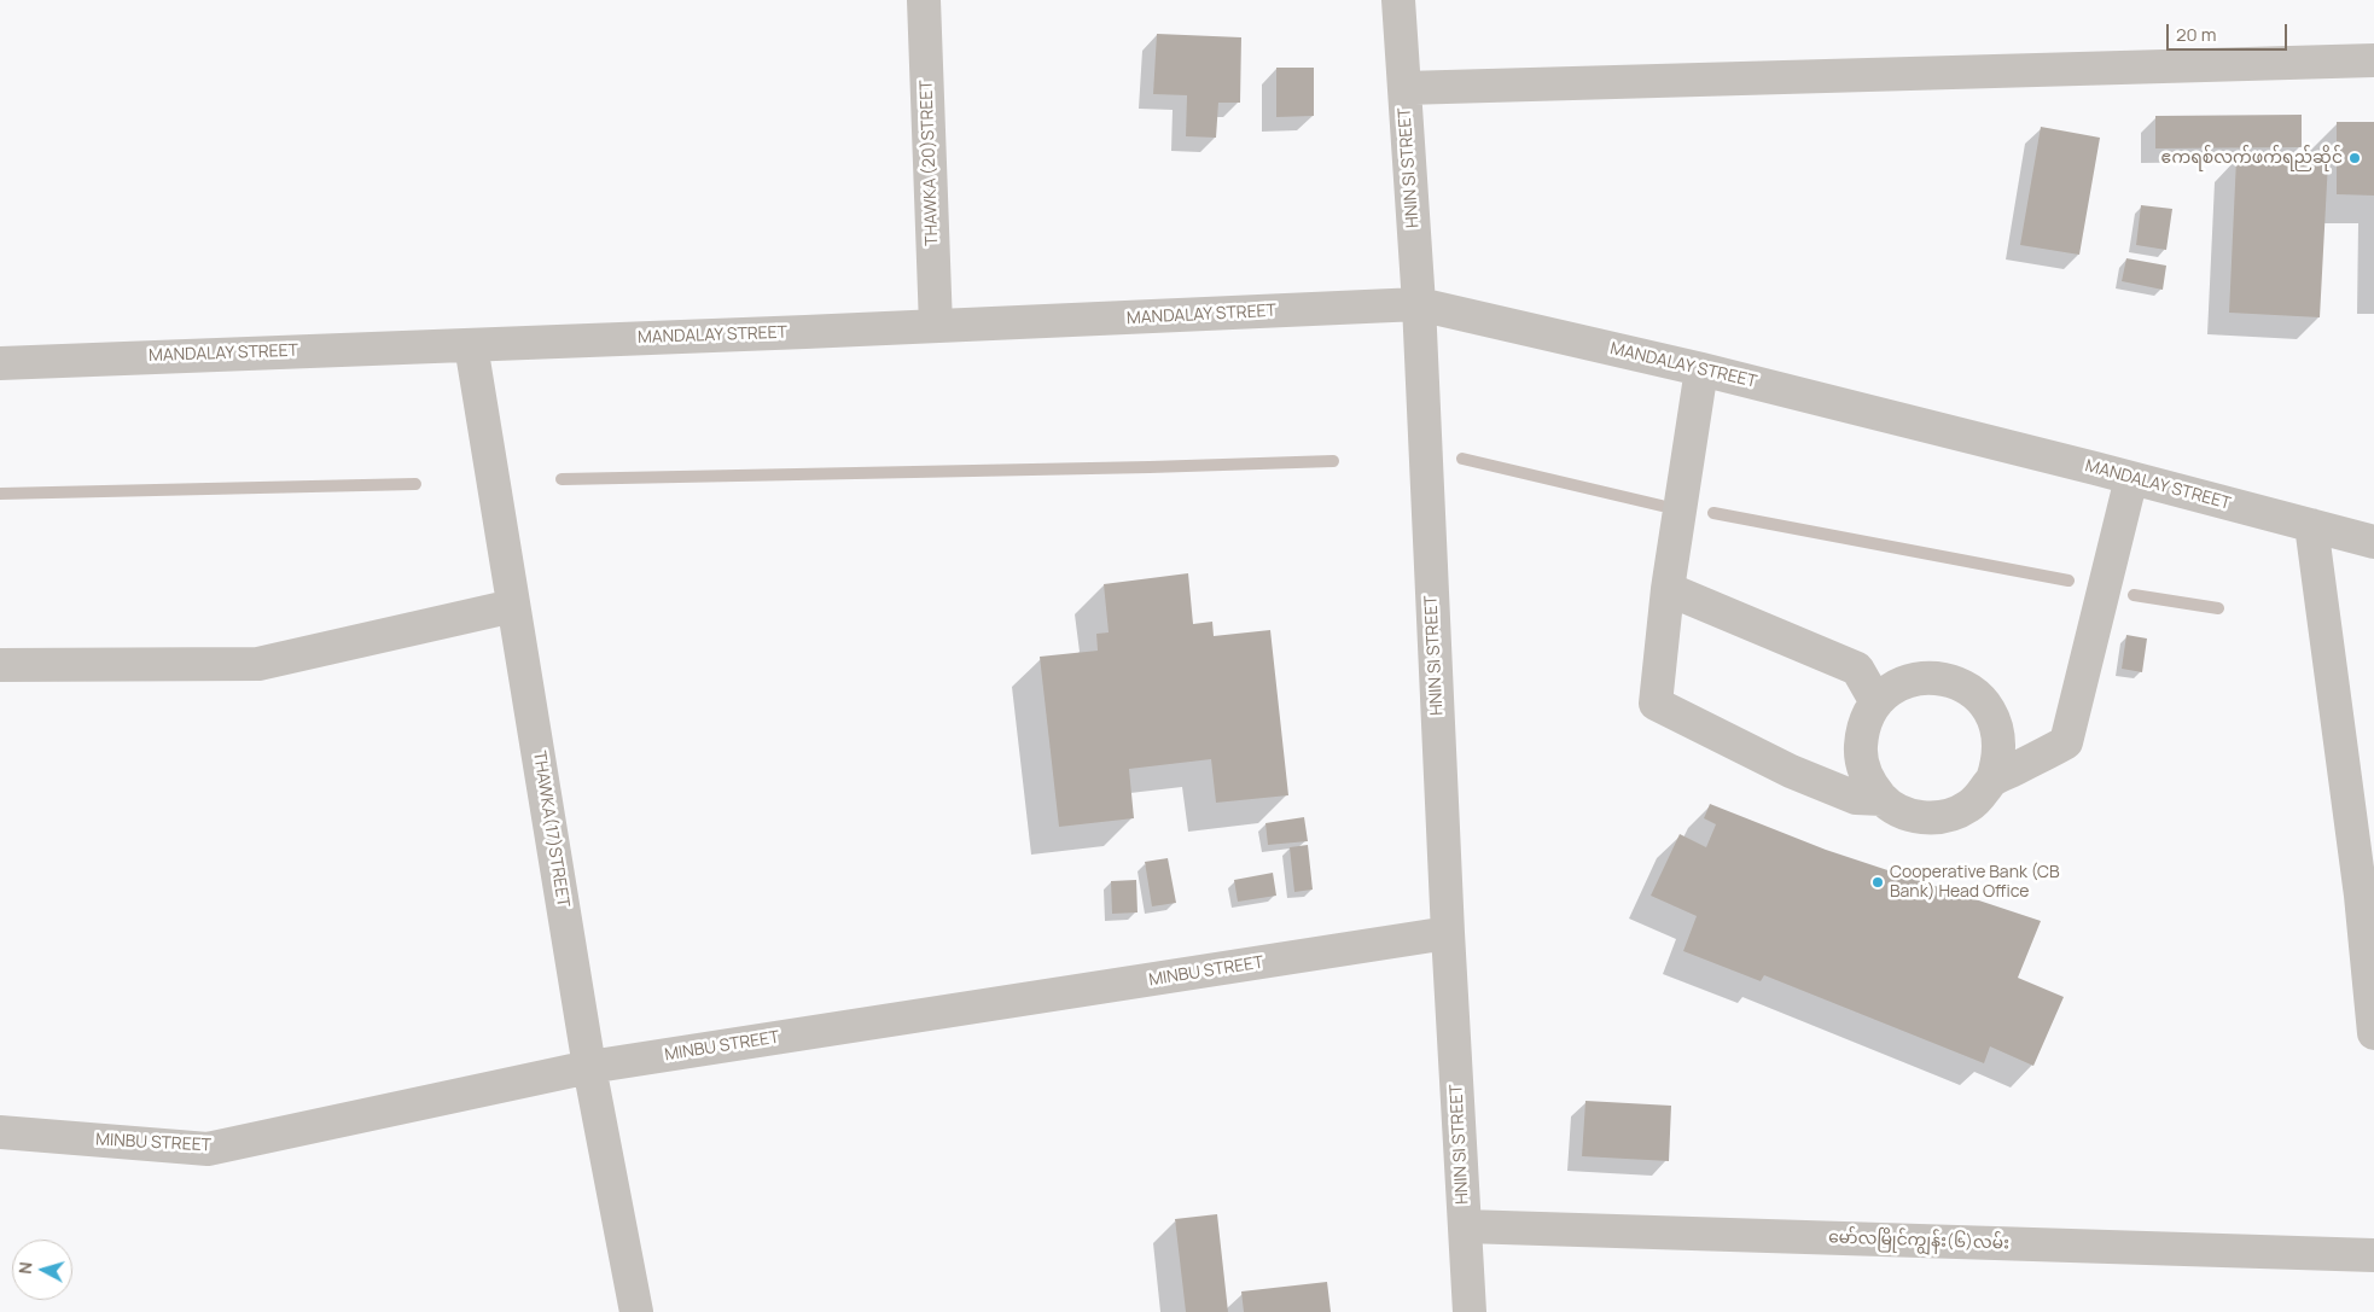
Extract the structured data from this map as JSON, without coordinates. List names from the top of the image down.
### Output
{
  "streets": {
    "street": [
      "THAWKA (20)STREET",
      "HNIN SI STREET",
      "MANDALAY STREET",
      "THAWKA(17)STREET",
      "MINBU STREET",
      "မော်လမြိုင်ကျွန်း(၆)လမ်း"
    ]
  },
  "crossings": [
    ["THAWKA (20)STREET", "MANDALAY STREET"],
    ["HNIN SI STREET", "MANDALAY STREET"],
    ["HNIN SI STREET", "MINBU STREET"],
    ["HNIN SI STREET", "မော်လမြိုင်ကျွန်း(၆)လမ်း"],
    ["MANDALAY STREET", "THAWKA(17)STREET"],
    ["THAWKA(17)STREET", "MINBU STREET"]
  ],
  "places": ["ဧကရစ်လက်ဖက်ရည်ဆိုင်", "Cooperative Bank (CB Bank) Head Office"],
  "scale_bar": "20 m",
  "north": "left"
}
